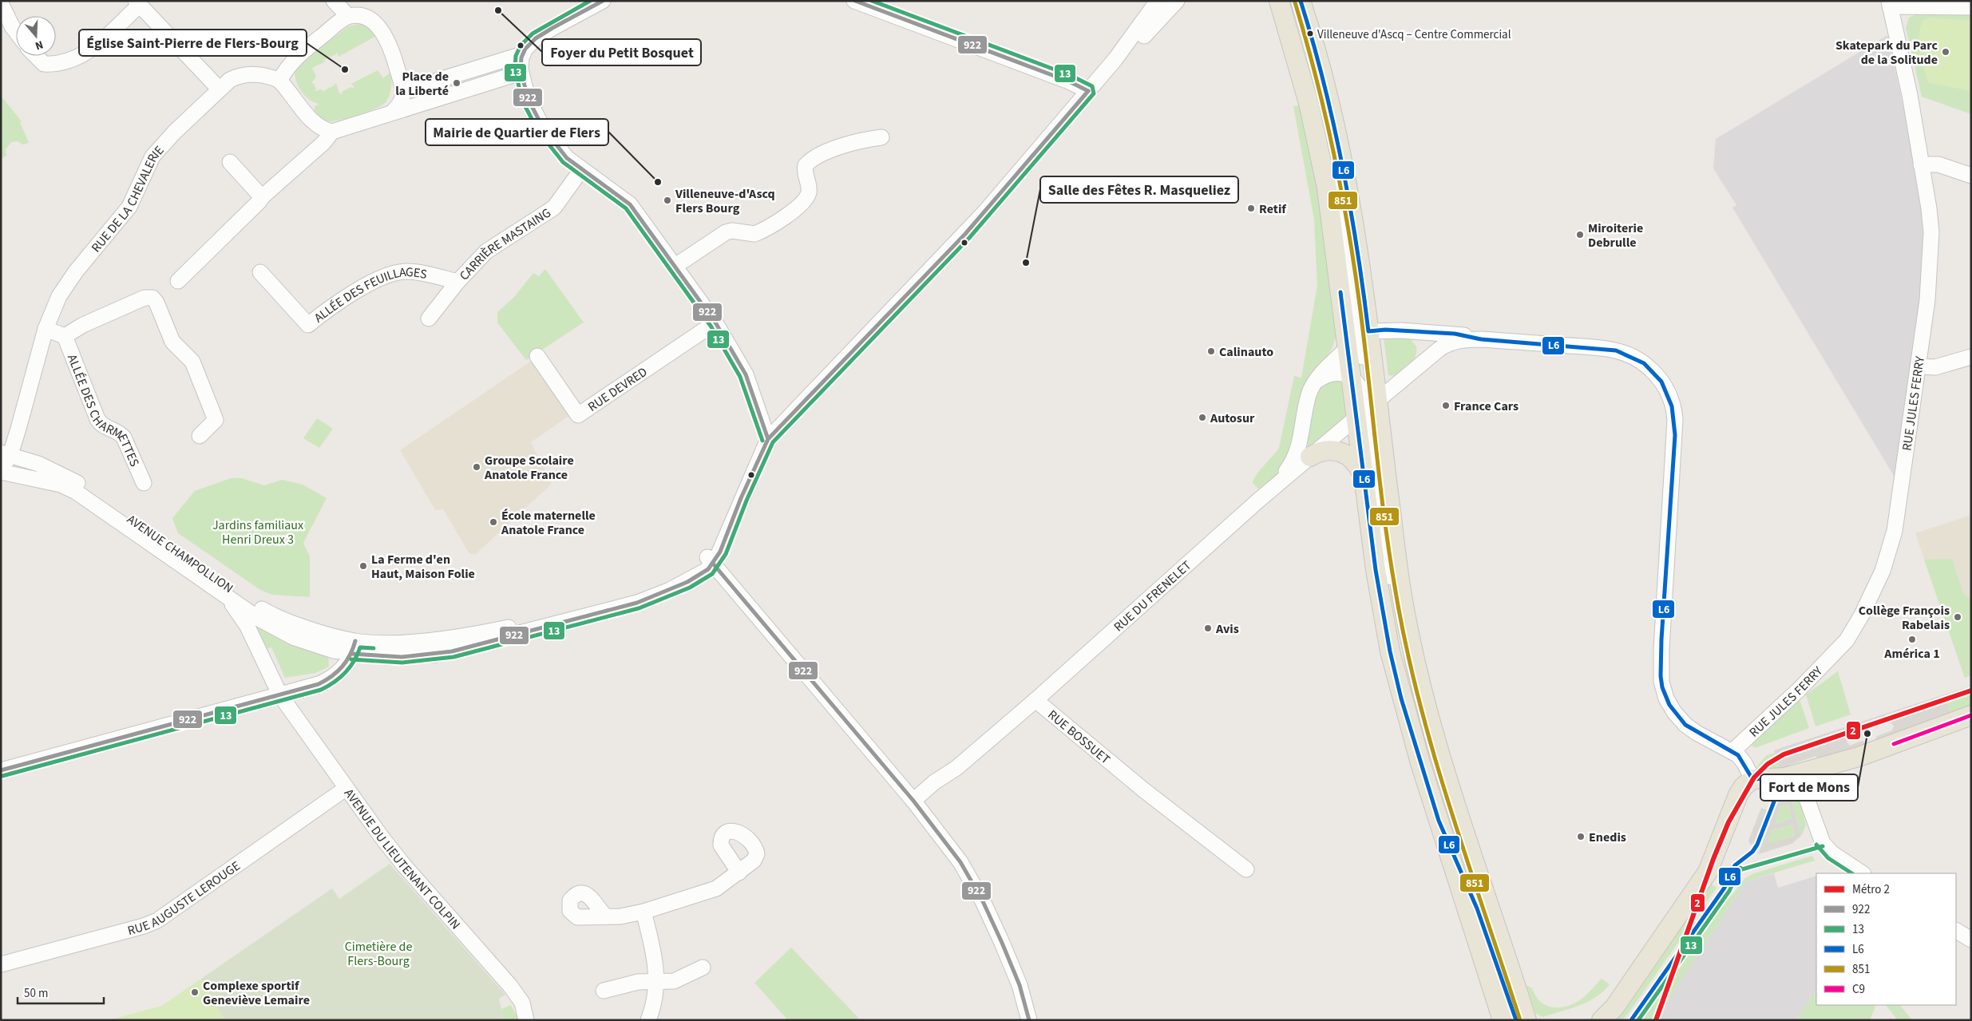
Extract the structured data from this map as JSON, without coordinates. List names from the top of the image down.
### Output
{
  "streets": {
    "street": [
      "RUE DE LA CHEVALERIE",
      "CARRIÈRE MASTAING",
      "ALLÉE DES FEUILLAGES",
      "RUE DEVRED",
      "RUE JULES FERRY",
      "ALLÉE DES CHARMETTES",
      "AVENUE CHAMPOLLION",
      "RUE DU FRENELET",
      "RUE BOSSUET",
      "AVENUE DU LIEUTENANT COLPIN",
      "RUE AUGUSTE LEROUGE"
    ]
  },
  "crossings": [
    ["RUE DE LA CHEVALERIE", "ALLÉE DES CHARMETTES"],
    ["RUE DE LA CHEVALERIE", "AVENUE CHAMPOLLION"],
    ["CARRIÈRE MASTAING", "ALLÉE DES FEUILLAGES"],
    ["AVENUE CHAMPOLLION", "AVENUE DU LIEUTENANT COLPIN"],
    ["RUE DU FRENELET", "RUE BOSSUET"],
    ["AVENUE DU LIEUTENANT COLPIN", "RUE AUGUSTE LEROUGE"]
  ],
  "parks": ["Jardins familiaux Henri Dreux 3", "Cimetière de Flers-Bourg"],
  "places": [
    "Foyer du Petit Bosquet",
    "Villeneuve d'Ascq – Centre Commercial",
    "Skatepark du Parc de la Solitude",
    "Église Saint-Pierre de Flers-Bourg",
    "Place de la Liberté",
    "Mairie de Quartier de Flers",
    "Villeneuve-d'Ascq Flers Bourg",
    "Retif",
    "Miroiterie Debrulle",
    "Salle des Fêtes R. Masqueliez",
    "Calinauto",
    "France Cars",
    "Autosur",
    "Groupe Scolaire Anatole France",
    "École maternelle Anatole France",
    "La Ferme d'en Haut, Maison Folie",
    "Collège François Rabelais",
    "Avis",
    "América 1",
    "Fort de Mons",
    "Enedis",
    "Complexe sportif Geneviève Lemaire"
  ],
  "lines": [
    "transit line 922",
    "transit line 13",
    "transit line L6",
    "transit line 851",
    "metro line 2",
    "transit line C9"
  ],
  "legend": [
    "Métro 2",
    "922",
    "13",
    "L6",
    "851",
    "C9"
  ],
  "scale_bar": "50 m",
  "north": "bottom"
}
